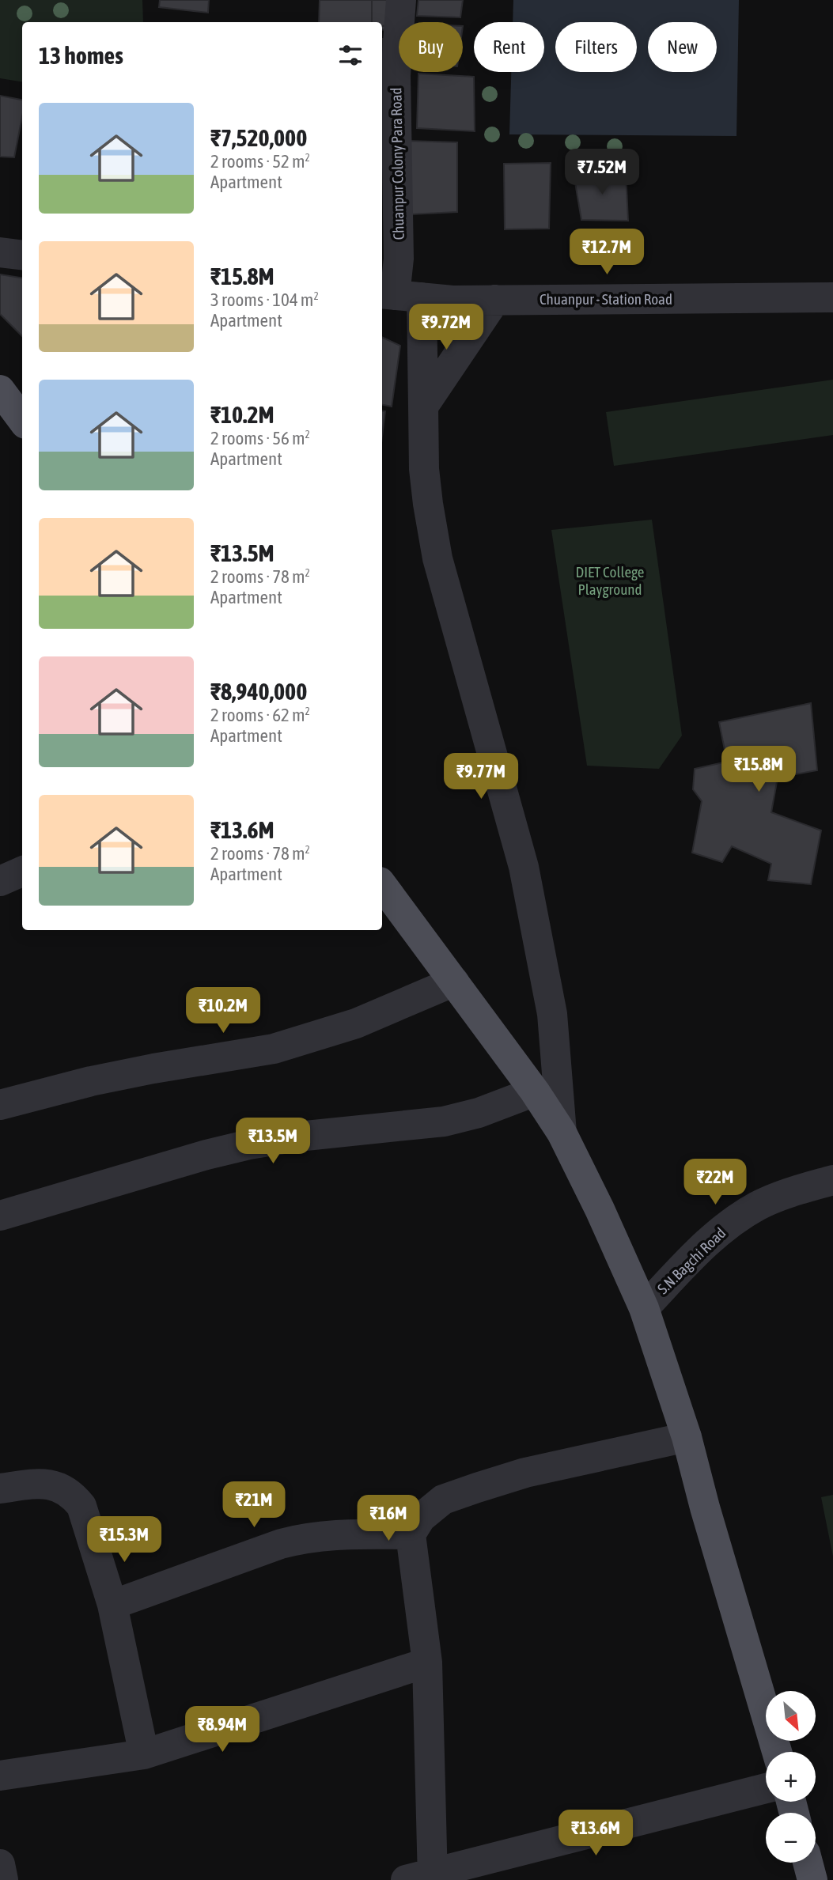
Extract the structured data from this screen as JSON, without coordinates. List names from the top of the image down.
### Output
{
  "streets": {
    "street": ["Chuanpur Colony Para Road", "Chuanpur - Station Road", "S.N.Bagchi Road"]
  },
  "crossings": [
    ["Chuanpur Colony Para Road", "Chuanpur - Station Road"]
  ],
  "parks": ["DIET College Playground"],
  "north": "bottom right",
  "page": {
    "chip": [
      "Buy",
      "Rent",
      "Filters",
      "New"
    ],
    "heading": "13 homes",
    "list": [
      {
        "name": "₹7,520,000",
        "note": "2 rooms · 52 m² · Apartment"
      },
      {
        "name": "₹15.8M",
        "note": "3 rooms · 104 m² · Apartment"
      },
      {
        "name": "₹10.2M",
        "note": "2 rooms · 56 m² · Apartment"
      },
      {
        "name": "₹13.5M",
        "note": "2 rooms · 78 m² · Apartment"
      },
      {
        "name": "₹8,940,000",
        "note": "2 rooms · 62 m² · Apartment"
      },
      {
        "name": "₹13.6M",
        "note": "2 rooms · 78 m² · Apartment"
      }
    ],
    "price": [
      "₹7.52M",
      "₹12.7M",
      "₹9.72M",
      "₹15.8M",
      "₹9.77M",
      "₹10.2M",
      "₹13.5M",
      "₹22M",
      "₹21M",
      "₹16M",
      "₹15.3M",
      "₹8.94M",
      "₹13.6M"
    ],
    "map_buttons": ["+", "−"]
  }
}
